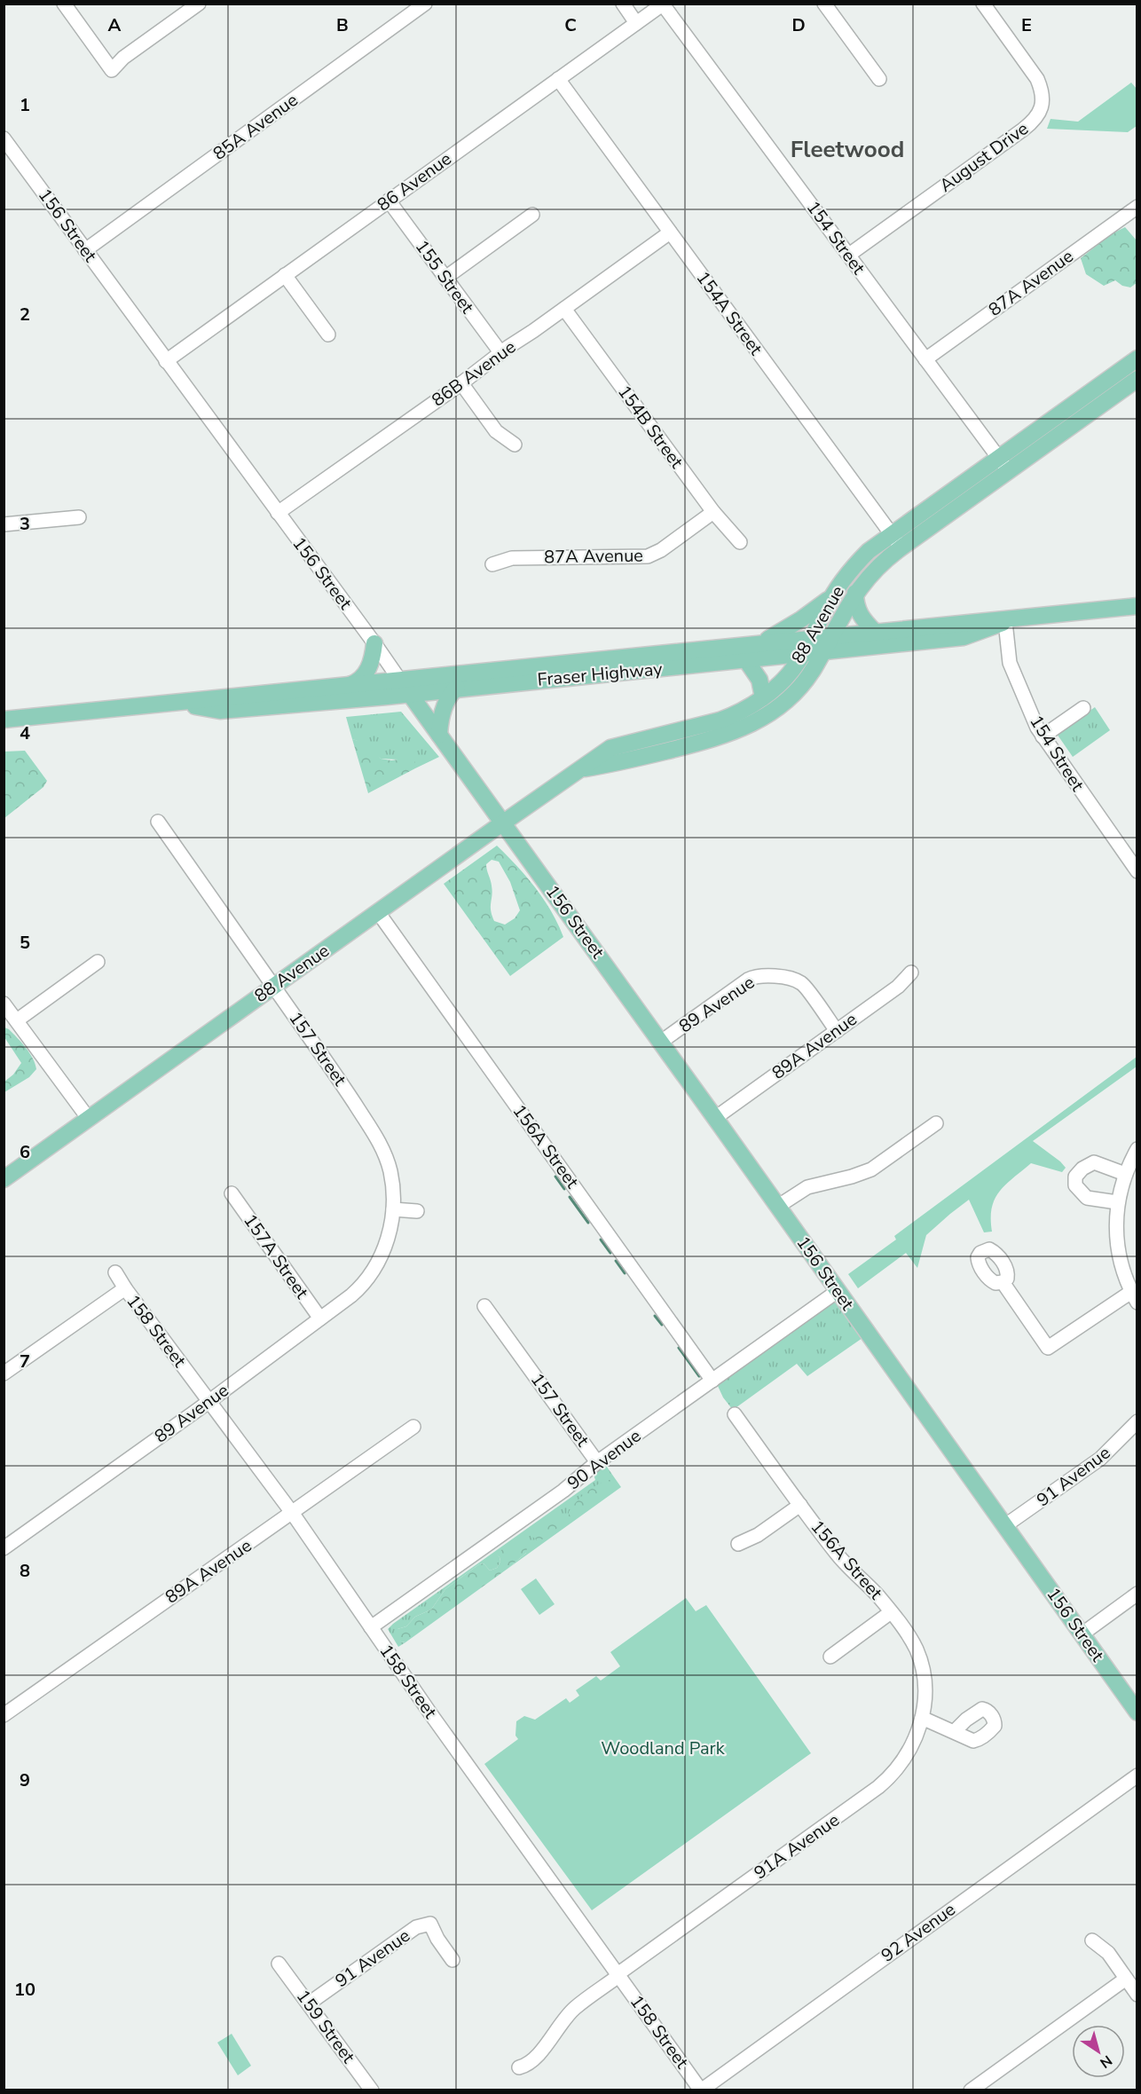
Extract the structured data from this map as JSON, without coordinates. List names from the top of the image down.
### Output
{
  "streets": {
    "main road": ["156 Street", "88 Avenue", "Fraser Highway"],
    "street": [
      "85A Avenue",
      "August Drive",
      "86 Avenue",
      "154 Street",
      "155 Street",
      "87A Avenue",
      "154A Street",
      "86B Avenue",
      "154B Street",
      "89 Avenue",
      "89A Avenue",
      "157 Street",
      "156A Street",
      "157A Street",
      "158 Street",
      "90 Avenue",
      "91 Avenue",
      "91A Avenue",
      "92 Avenue",
      "159 Street"
    ]
  },
  "crossings": [
    ["85A Avenue", "156 Street"],
    ["August Drive", "154 Street"],
    ["86 Avenue", "156 Street"],
    ["86 Avenue", "154 Street"],
    ["86 Avenue", "155 Street"],
    ["86 Avenue", "154A Street"],
    ["156 Street", "86B Avenue"],
    ["156 Street", "88 Avenue"],
    ["156 Street", "Fraser Highway"],
    ["156 Street", "89 Avenue"],
    ["156 Street", "89A Avenue"],
    ["156 Street", "90 Avenue"],
    ["156 Street", "91 Avenue"],
    ["154 Street", "87A Avenue"],
    ["154 Street", "88 Avenue"],
    ["154 Street", "Fraser Highway"],
    ["155 Street", "86B Avenue"],
    ["87A Avenue", "154B Street"],
    ["154A Street", "86B Avenue"],
    ["154A Street", "88 Avenue"],
    ["86B Avenue", "154B Street"],
    ["88 Avenue", "Fraser Highway"],
    ["88 Avenue", "157 Street"],
    ["88 Avenue", "156A Street"],
    ["89 Avenue", "89A Avenue"],
    ["89 Avenue", "157 Street"],
    ["89 Avenue", "157A Street"],
    ["89 Avenue", "158 Street"],
    ["89A Avenue", "158 Street"],
    ["157 Street", "90 Avenue"],
    ["156A Street", "90 Avenue"],
    ["156A Street", "91A Avenue"],
    ["158 Street", "90 Avenue"],
    ["158 Street", "91A Avenue"],
    ["158 Street", "92 Avenue"],
    ["91 Avenue", "159 Street"]
  ],
  "districts": ["Fleetwood"],
  "parks": ["Woodland Park"],
  "north": "bottom right",
  "grid": {
    "columns": [
      "A",
      "B",
      "C",
      "D",
      "E"
    ],
    "rows": [
      "1",
      "2",
      "3",
      "4",
      "5",
      "6",
      "7",
      "8",
      "9",
      "10"
    ]
  }
}
